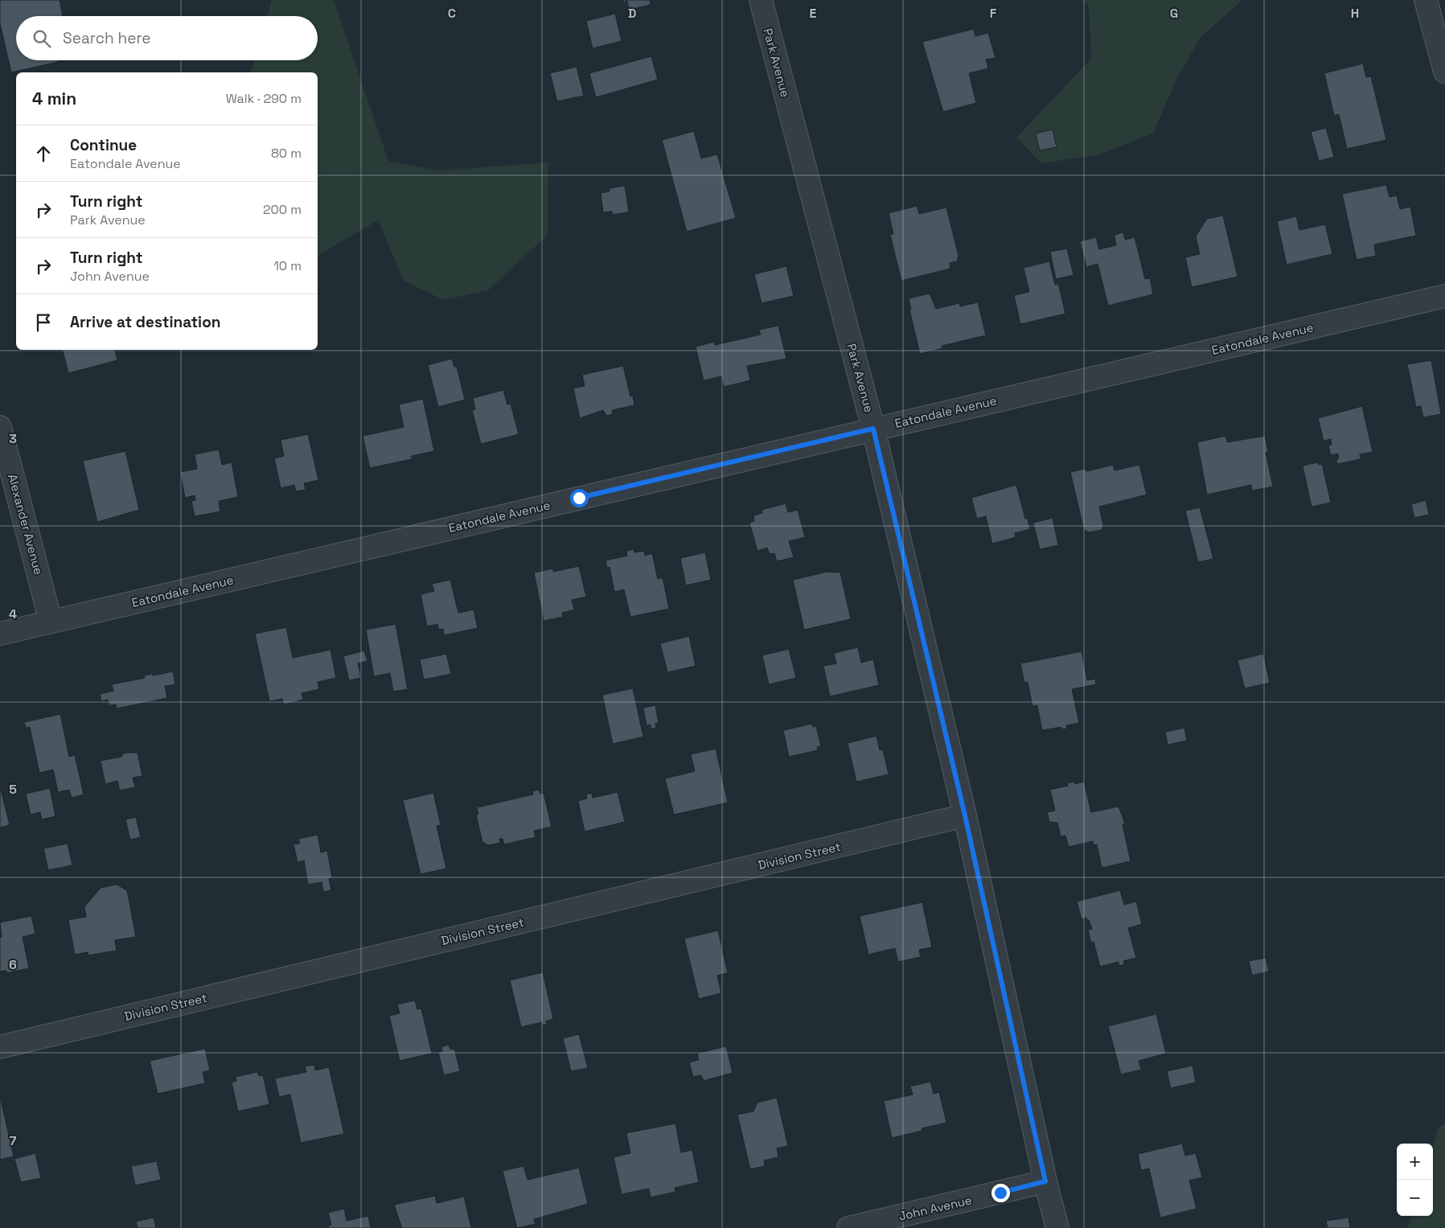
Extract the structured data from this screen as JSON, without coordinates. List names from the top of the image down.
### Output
{
  "streets": {
    "street": [
      "Park Avenue",
      "Eatondale Avenue",
      "Alexander Avenue",
      "Division Street",
      "John Avenue"
    ]
  },
  "crossings": [
    ["Park Avenue", "Eatondale Avenue"],
    ["Park Avenue", "Division Street"],
    ["Park Avenue", "John Avenue"],
    ["Eatondale Avenue", "Alexander Avenue"]
  ],
  "page": {
    "search": "Search here",
    "heading": ["4 min", "Walk · 290 m"],
    "list": [
      ["Continue", "Eatondale Avenue", "80 m"],
      ["Turn right", "Park Avenue", "200 m"],
      ["Turn right", "John Avenue", "10 m"],
      "Arrive at destination"
    ],
    "map_buttons": ["+", "−"]
  },
  "grid": {
    "columns": [
      "C",
      "D",
      "E",
      "F",
      "G",
      "H"
    ],
    "rows": [
      "3",
      "4",
      "5",
      "6",
      "7"
    ]
  }
}
